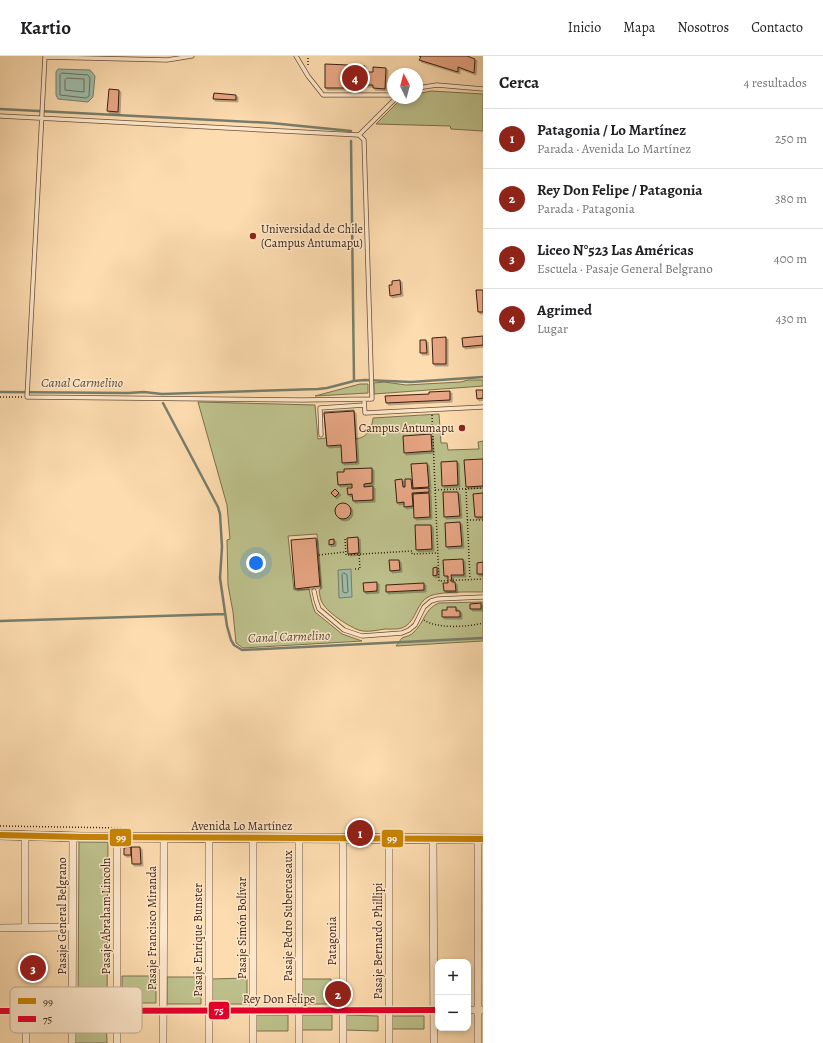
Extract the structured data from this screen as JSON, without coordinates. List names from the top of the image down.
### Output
{
  "streets": {
    "main road": ["Avenida Lo Martínez"],
    "street": [
      "Pasaje General Belgrano",
      "Pasaje Abraham Lincoln",
      "Pasaje Pedro Subercaseaux",
      "Pasaje Francisco Miranda",
      "Pasaje Simón Bolívar",
      "Pasaje Enrique Bunster",
      "Patagonia",
      "Pasaje Bernardo Phillipi",
      "Rey Don Felipe"
    ]
  },
  "crossings": [
    ["Avenida Lo Martínez", "Pasaje General Belgrano"],
    ["Avenida Lo Martínez", "Pasaje Abraham Lincoln"],
    ["Avenida Lo Martínez", "Pasaje Pedro Subercaseaux"],
    ["Avenida Lo Martínez", "Pasaje Francisco Miranda"],
    ["Avenida Lo Martínez", "Pasaje Simón Bolívar"],
    ["Avenida Lo Martínez", "Pasaje Enrique Bunster"],
    ["Avenida Lo Martínez", "Patagonia"],
    ["Avenida Lo Martínez", "Pasaje Bernardo Phillipi"],
    ["Pasaje Pedro Subercaseaux", "Rey Don Felipe"],
    ["Pasaje Francisco Miranda", "Rey Don Felipe"],
    ["Pasaje Simón Bolívar", "Rey Don Felipe"],
    ["Pasaje Enrique Bunster", "Rey Don Felipe"],
    ["Patagonia", "Rey Don Felipe"],
    ["Pasaje Bernardo Phillipi", "Rey Don Felipe"]
  ],
  "water": ["Canal Carmelino"],
  "places": ["Universidad de Chile (Campus Antumapu)", "Campus Antumapu"],
  "lines": ["transit line 99", "transit line 75"],
  "legend": ["99", "75"],
  "north": "top",
  "page": {
    "header": "Kartio",
    "nav": [
      "Inicio",
      "Mapa",
      "Nosotros",
      "Contacto"
    ],
    "heading": ["Cerca", "4 resultados"],
    "pins": [
      "4",
      "1",
      "3",
      "2"
    ],
    "list": [
      {
        "mark": "1",
        "name": "Patagonia / Lo Martínez",
        "note": "Parada · Avenida Lo Martínez",
        "value": "250 m"
      },
      {
        "mark": "2",
        "name": "Rey Don Felipe / Patagonia",
        "note": "Parada · Patagonia",
        "value": "380 m"
      },
      {
        "mark": "3",
        "name": "Liceo N°523 Las Américas",
        "note": "Escuela · Pasaje General Belgrano",
        "value": "400 m"
      },
      {
        "mark": "4",
        "name": "Agrimed",
        "note": "Lugar",
        "value": "430 m"
      }
    ],
    "map_buttons": ["+", "−"]
  }
}
